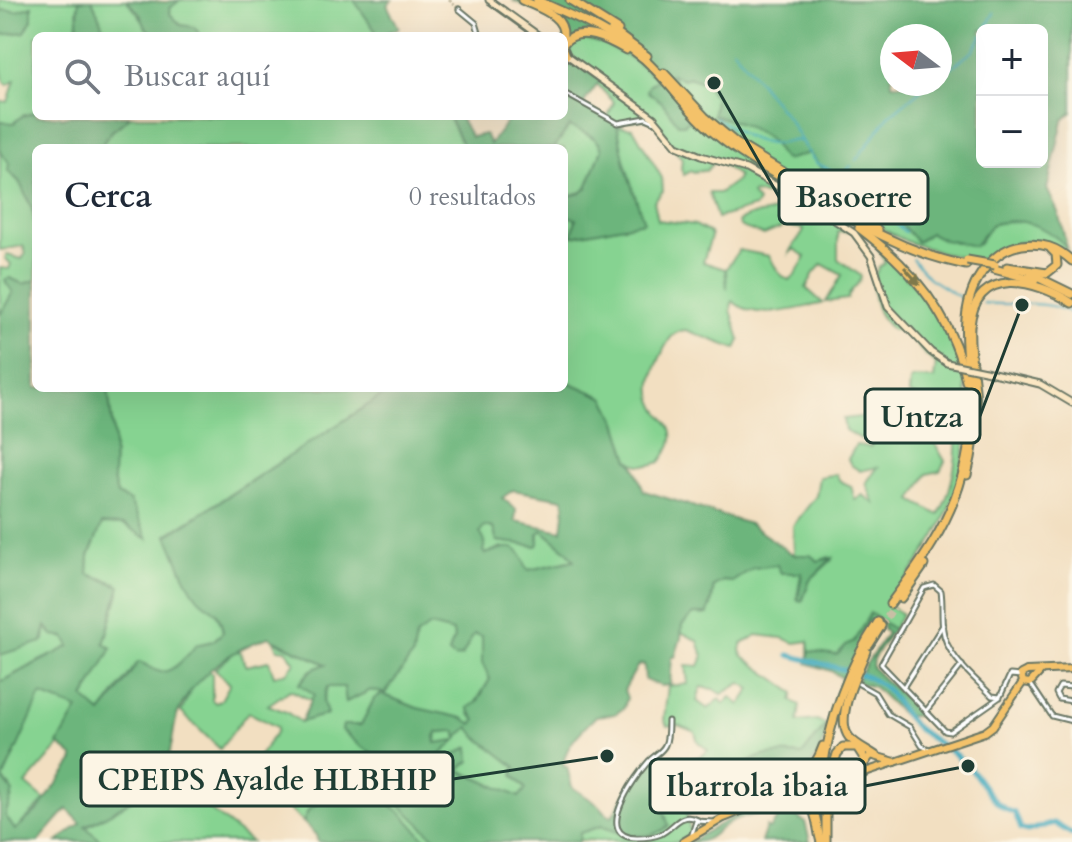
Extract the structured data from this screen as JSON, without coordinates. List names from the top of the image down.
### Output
{
  "places": [
    "Basoerre",
    "Untza",
    "CPEIPS Ayalde HLBHIP",
    "Ibarrola ibaia"
  ],
  "north": "left",
  "page": {
    "map_buttons": ["+", "−"],
    "search": "Buscar aquí",
    "heading": ["Cerca", "0 resultados"]
  }
}
